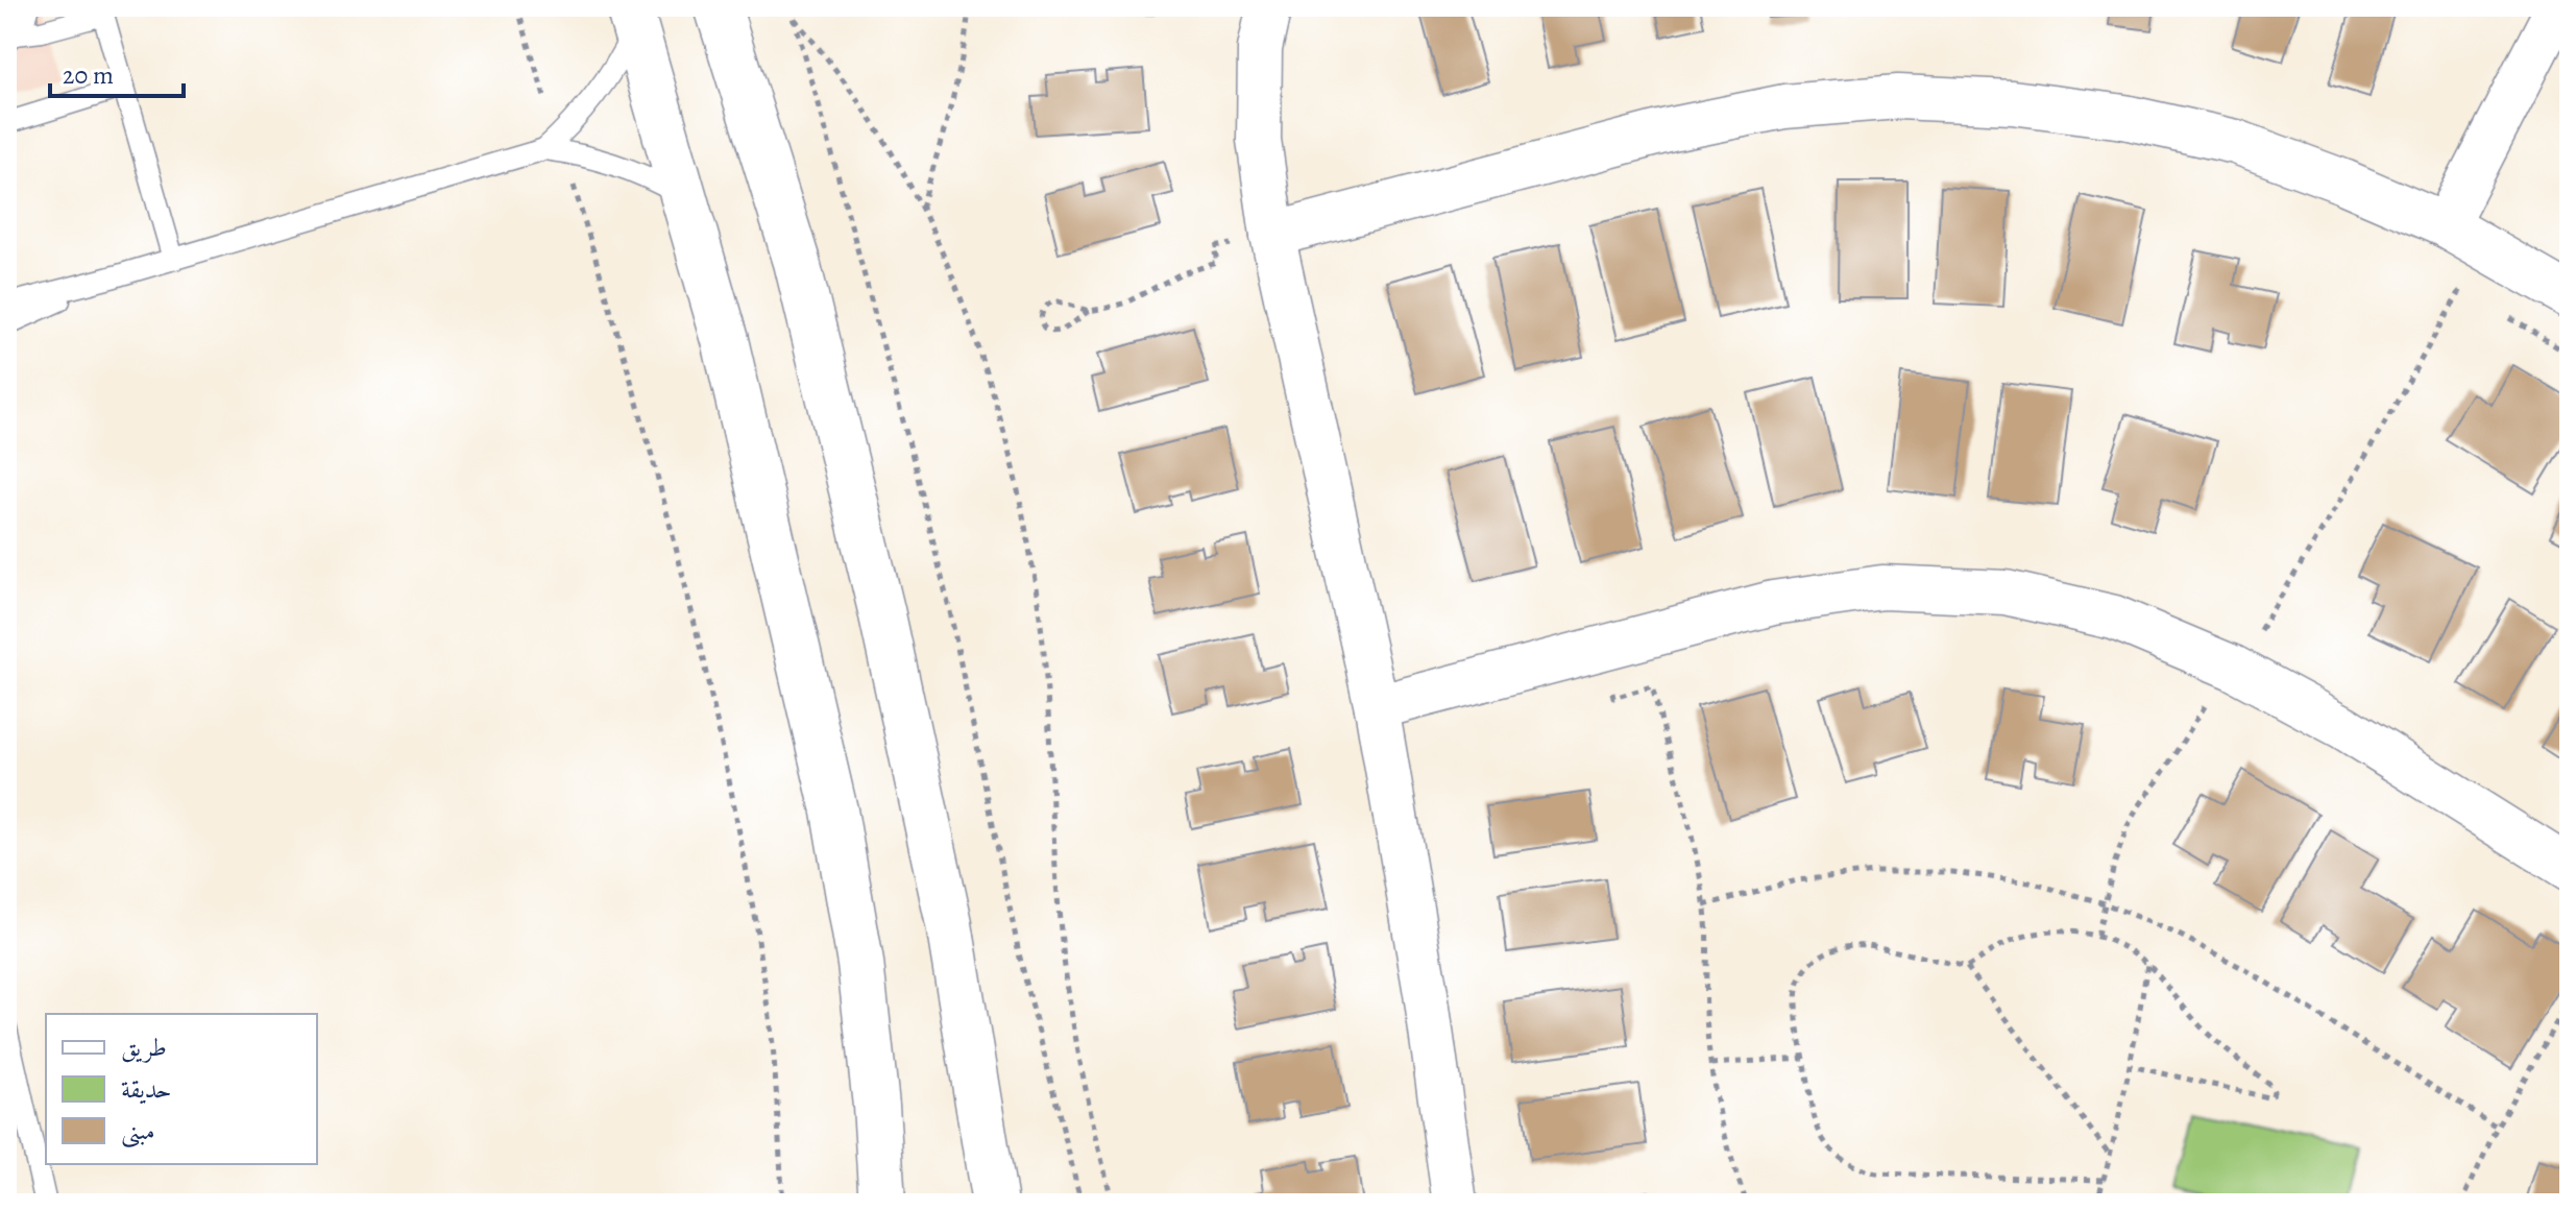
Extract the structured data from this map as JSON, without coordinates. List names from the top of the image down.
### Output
{
  "legend": ["طريق", "حديقة", "مبنى"],
  "scale_bar": "20 m"
}
